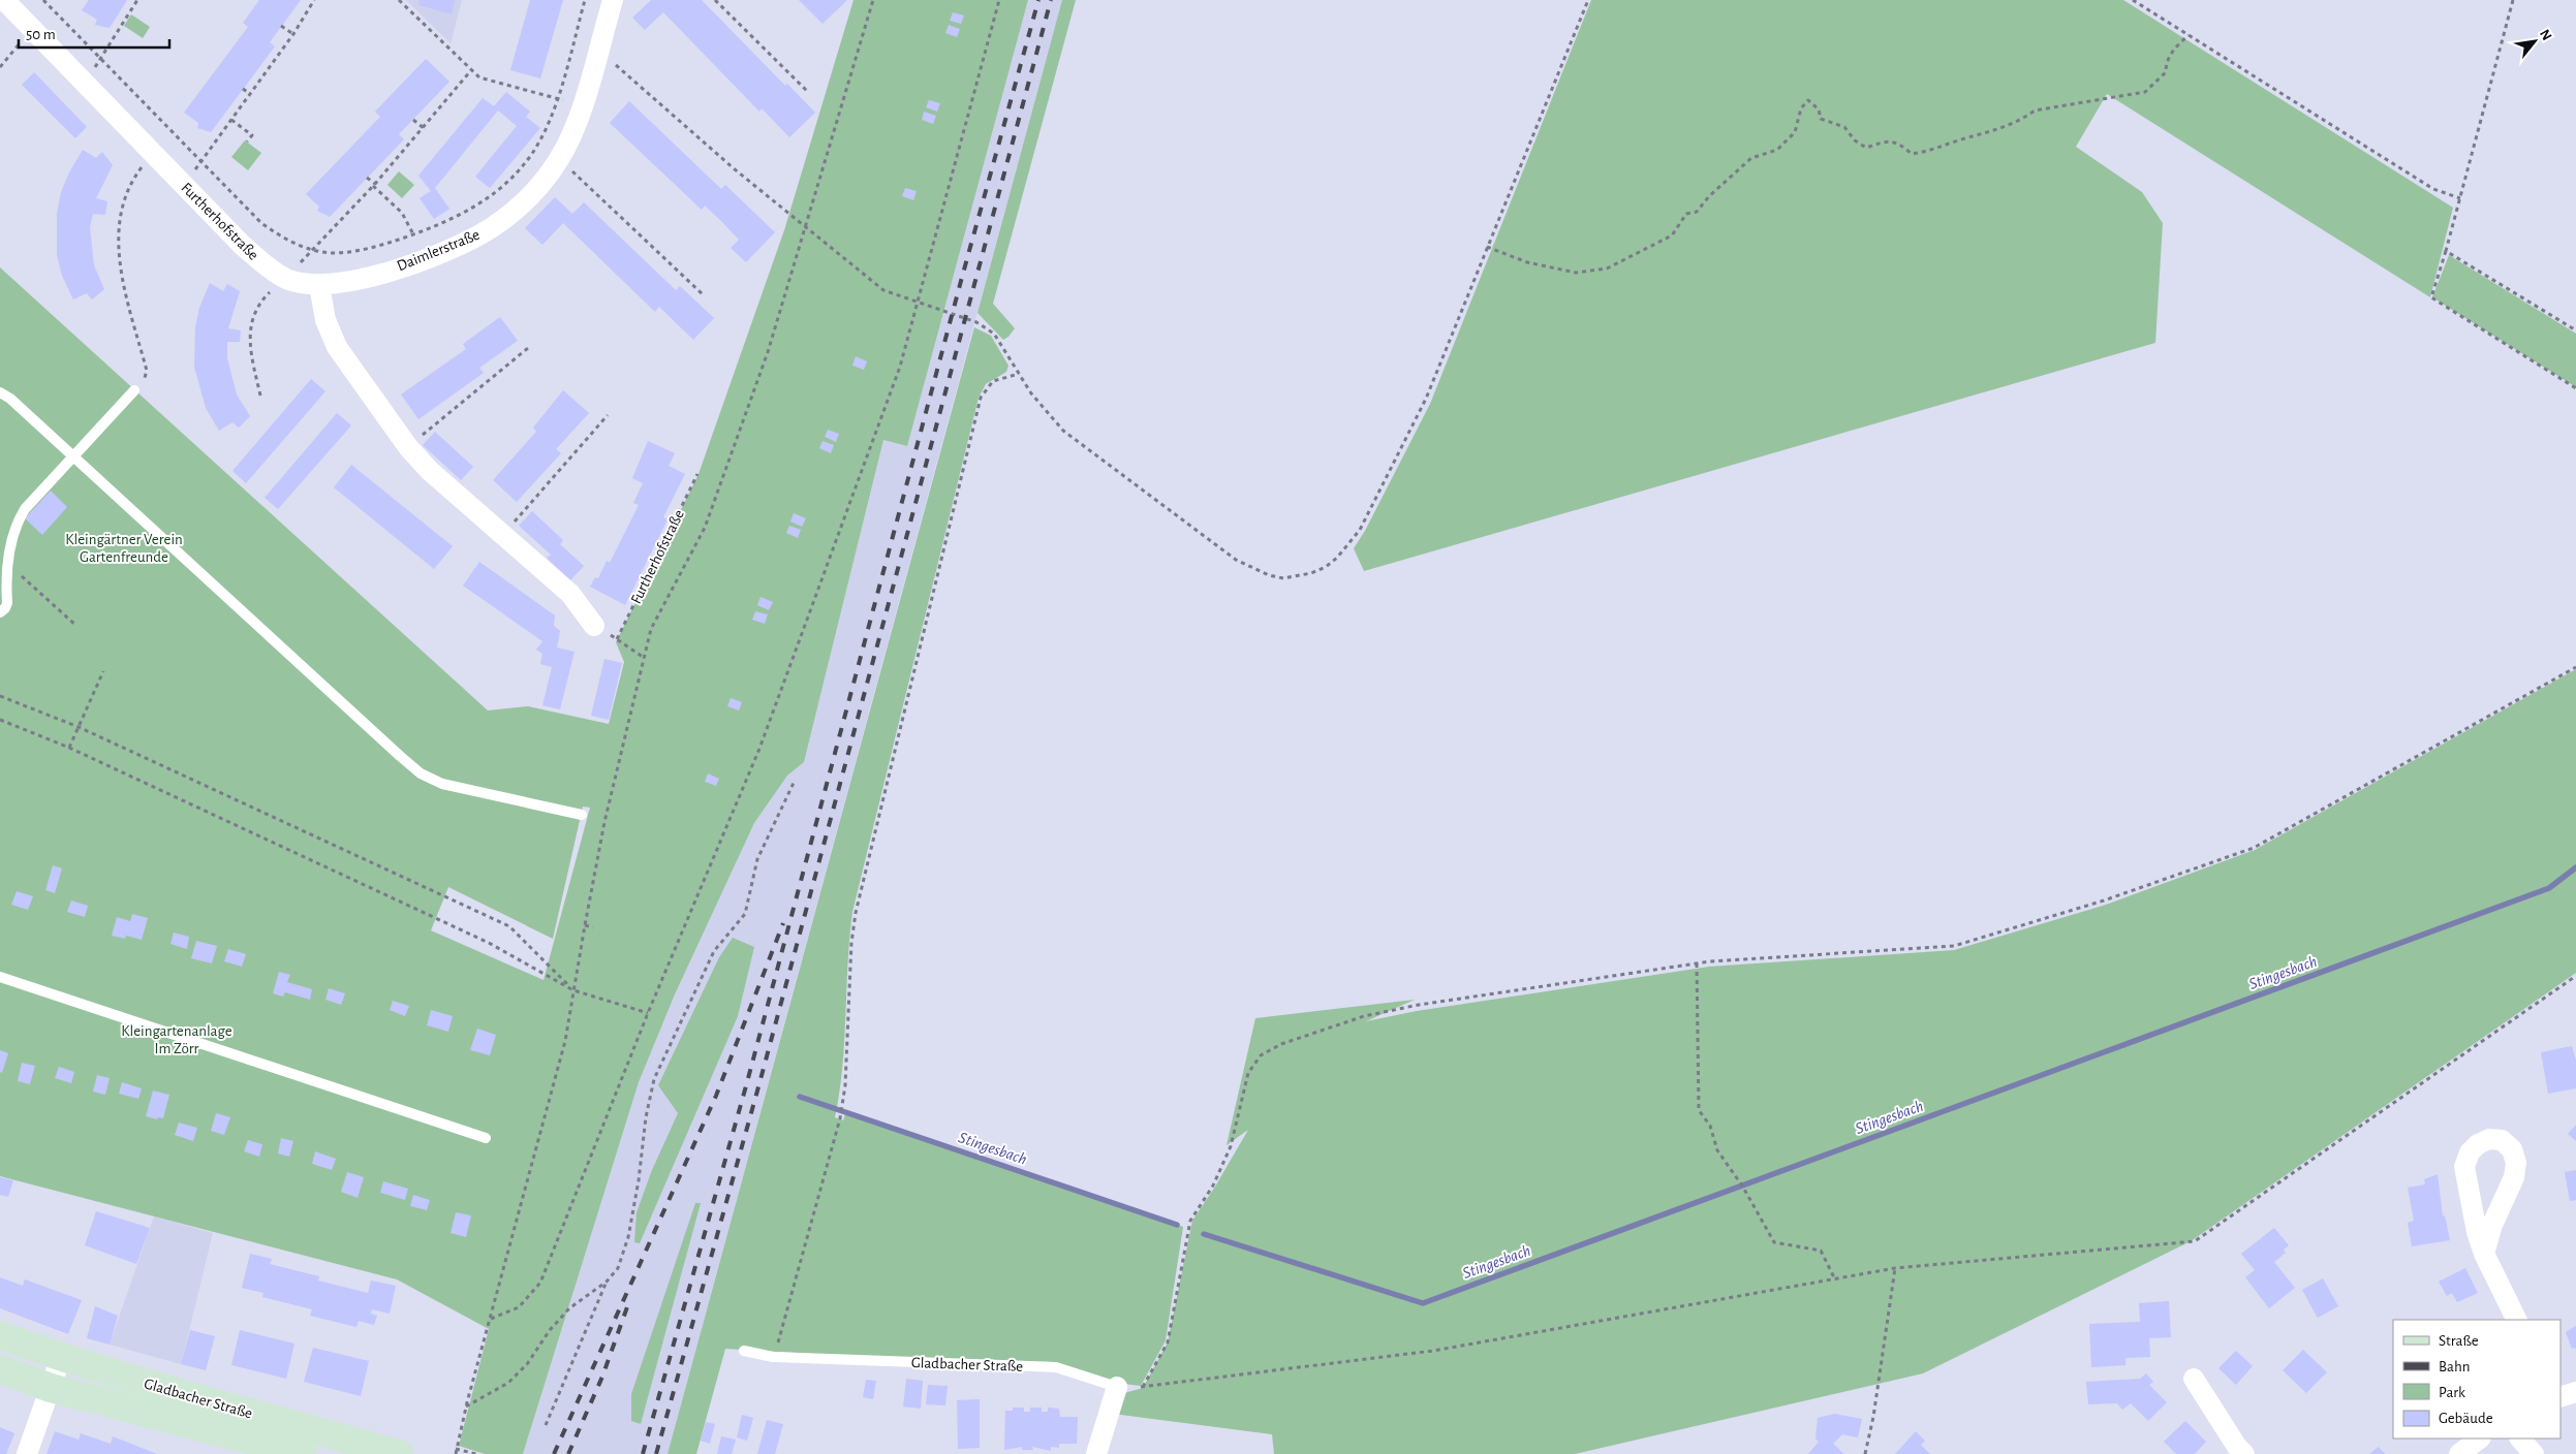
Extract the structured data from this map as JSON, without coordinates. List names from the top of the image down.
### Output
{
  "streets": {
    "main road": ["Gladbacher Straße"],
    "street": ["Furtherhofstraße", "Daimlerstraße"]
  },
  "crossings": [
    ["Furtherhofstraße", "Daimlerstraße"]
  ],
  "water": ["Stingesbach"],
  "parks": ["Kleingärtner Verein Gartenfreunde", "Kleingartenanlage Im Zörr"],
  "legend": [
    "Straße",
    "Bahn",
    "Park",
    "Gebäude"
  ],
  "scale_bar": "50 m",
  "north": "top right"
}
